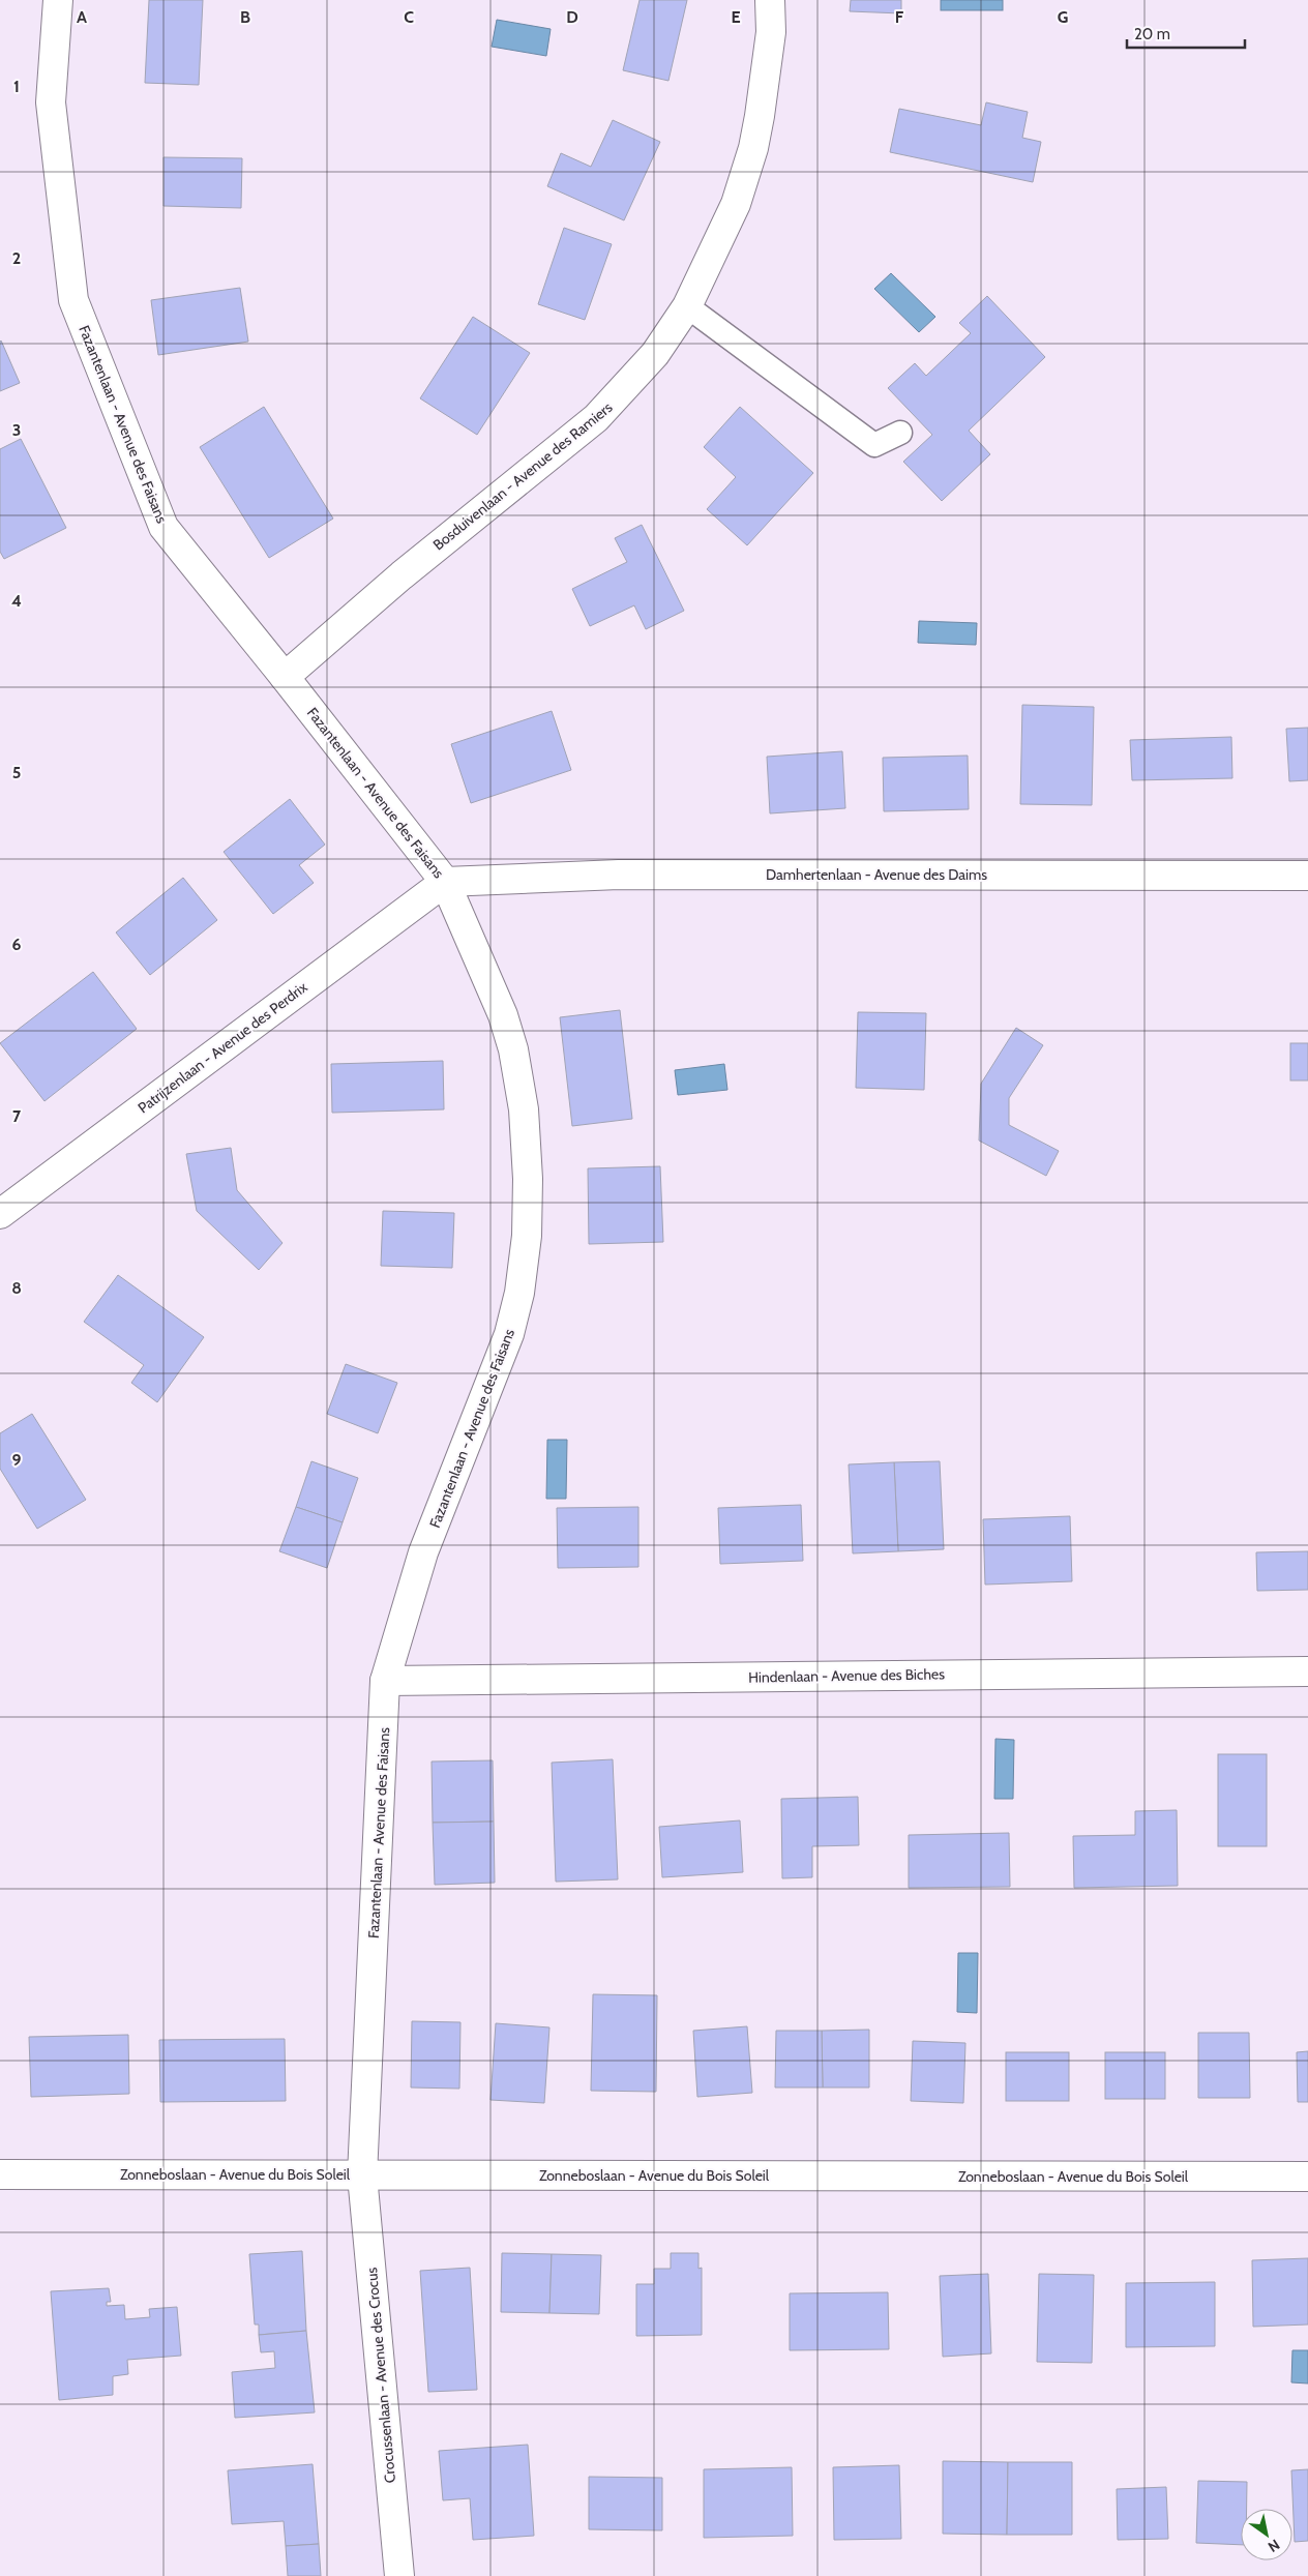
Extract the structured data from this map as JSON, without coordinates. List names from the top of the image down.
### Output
{
  "streets": {
    "street": [
      "Fazantenlaan - Avenue des Faisans",
      "Bosduivenlaan - Avenue des Ramiers",
      "Damhertenlaan - Avenue des Daims",
      "Patrijzenlaan - Avenue des Perdrix",
      "Hindenlaan - Avenue des Biches",
      "Zonneboslaan - Avenue du Bois Soleil",
      "Crocussenlaan - Avenue des Crocus"
    ]
  },
  "crossings": [
    ["Fazantenlaan - Avenue des Faisans", "Bosduivenlaan - Avenue des Ramiers"],
    ["Fazantenlaan - Avenue des Faisans", "Damhertenlaan - Avenue des Daims"],
    ["Fazantenlaan - Avenue des Faisans", "Patrijzenlaan - Avenue des Perdrix"],
    ["Fazantenlaan - Avenue des Faisans", "Hindenlaan - Avenue des Biches"],
    ["Fazantenlaan - Avenue des Faisans", "Zonneboslaan - Avenue du Bois Soleil"],
    ["Fazantenlaan - Avenue des Faisans", "Crocussenlaan - Avenue des Crocus"],
    ["Damhertenlaan - Avenue des Daims", "Patrijzenlaan - Avenue des Perdrix"],
    ["Zonneboslaan - Avenue du Bois Soleil", "Crocussenlaan - Avenue des Crocus"]
  ],
  "scale_bar": "20 m",
  "north": "bottom right",
  "grid": {
    "columns": [
      "A",
      "B",
      "C",
      "D",
      "E",
      "F",
      "G"
    ],
    "rows": [
      "1",
      "2",
      "3",
      "4",
      "5",
      "6",
      "7",
      "8",
      "9"
    ]
  }
}
